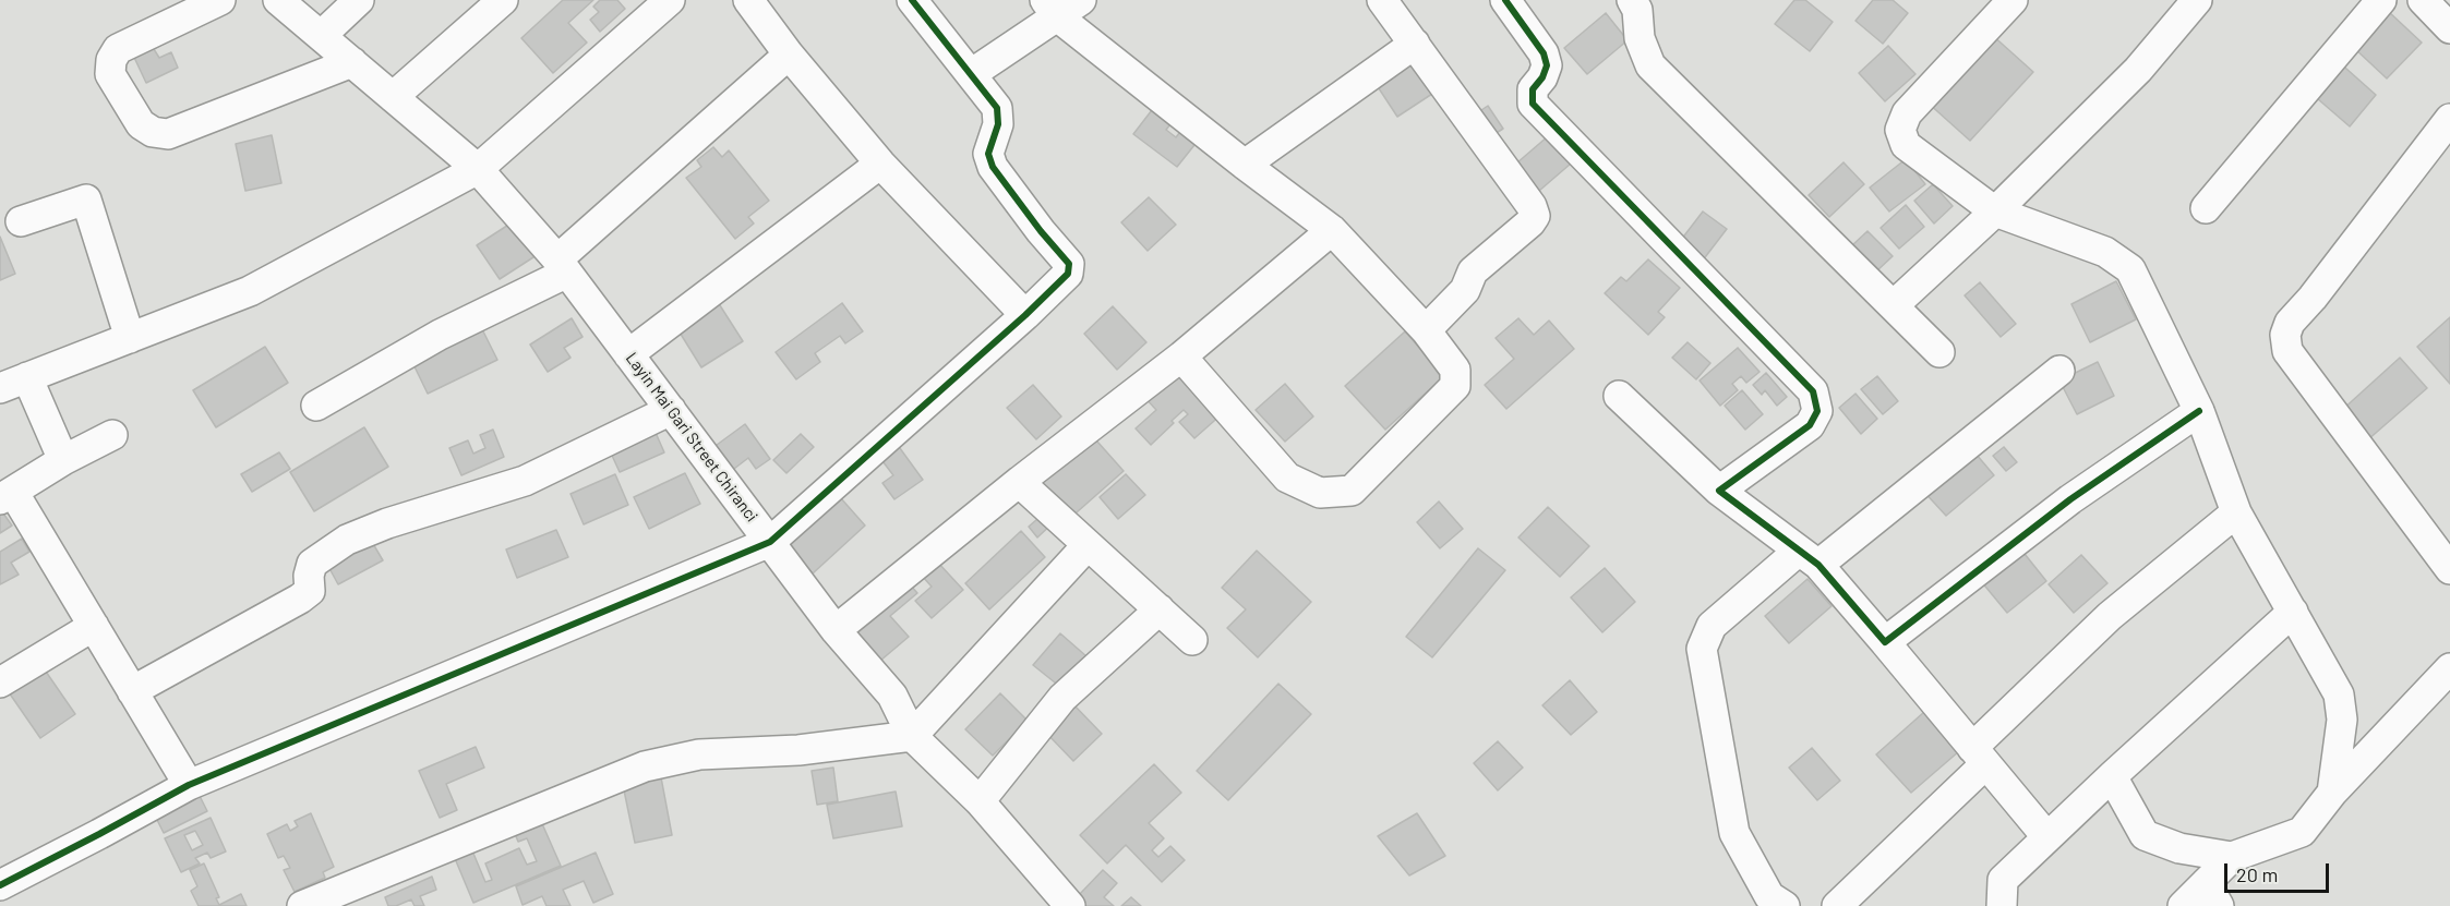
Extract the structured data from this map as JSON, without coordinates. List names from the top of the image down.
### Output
{
  "streets": {
    "street": ["Layin Mai Gari Street Chiranci"]
  },
  "scale_bar": "20 m"
}
